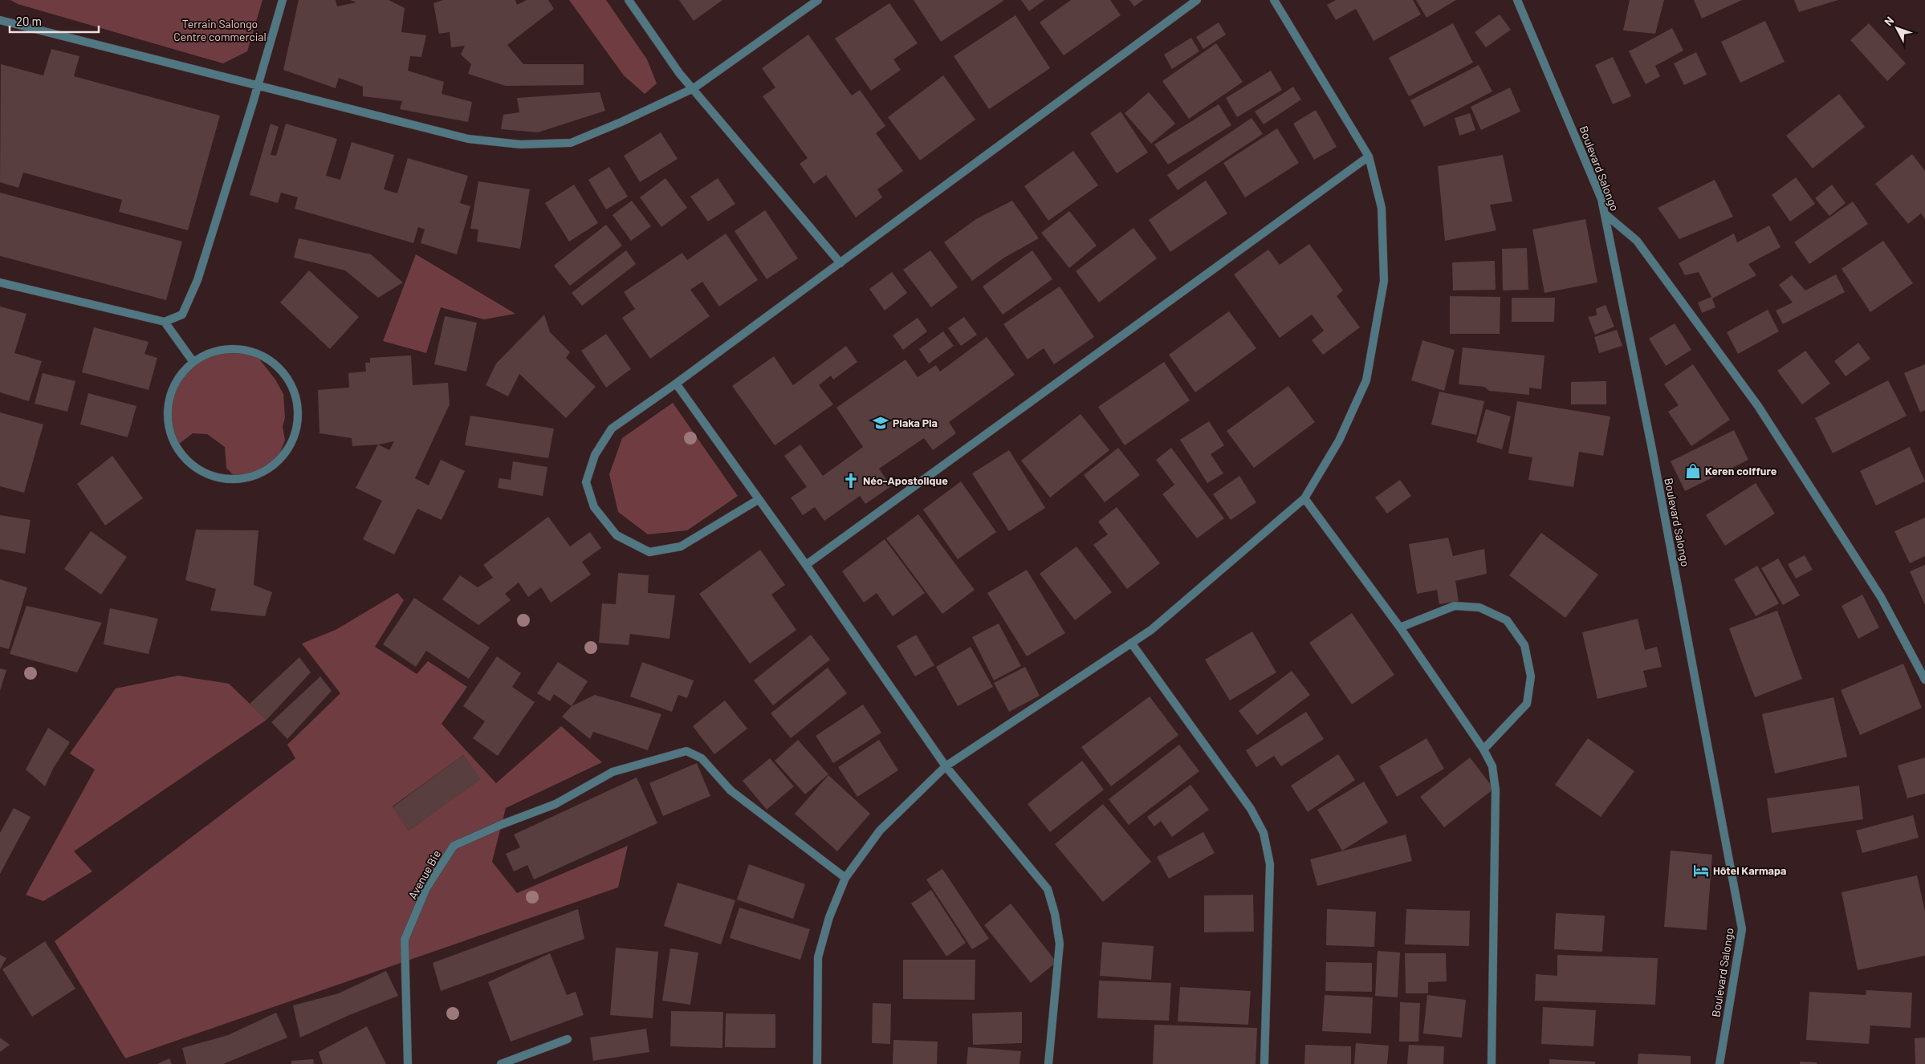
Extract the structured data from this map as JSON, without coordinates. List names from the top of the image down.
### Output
{
  "streets": {
    "street": ["Boulevard Salongo", "Avenue Bie"]
  },
  "parks": ["Terrain Salongo Centre commercial"],
  "places": {
    "school or university": ["Piaka Pia"],
    "shop": ["Keren coiffure"],
    "church": ["Néo-Apostolique"],
    "hotel": ["Hôtel Karmapa"]
  },
  "scale_bar": "20 m",
  "north": "top left"
}
